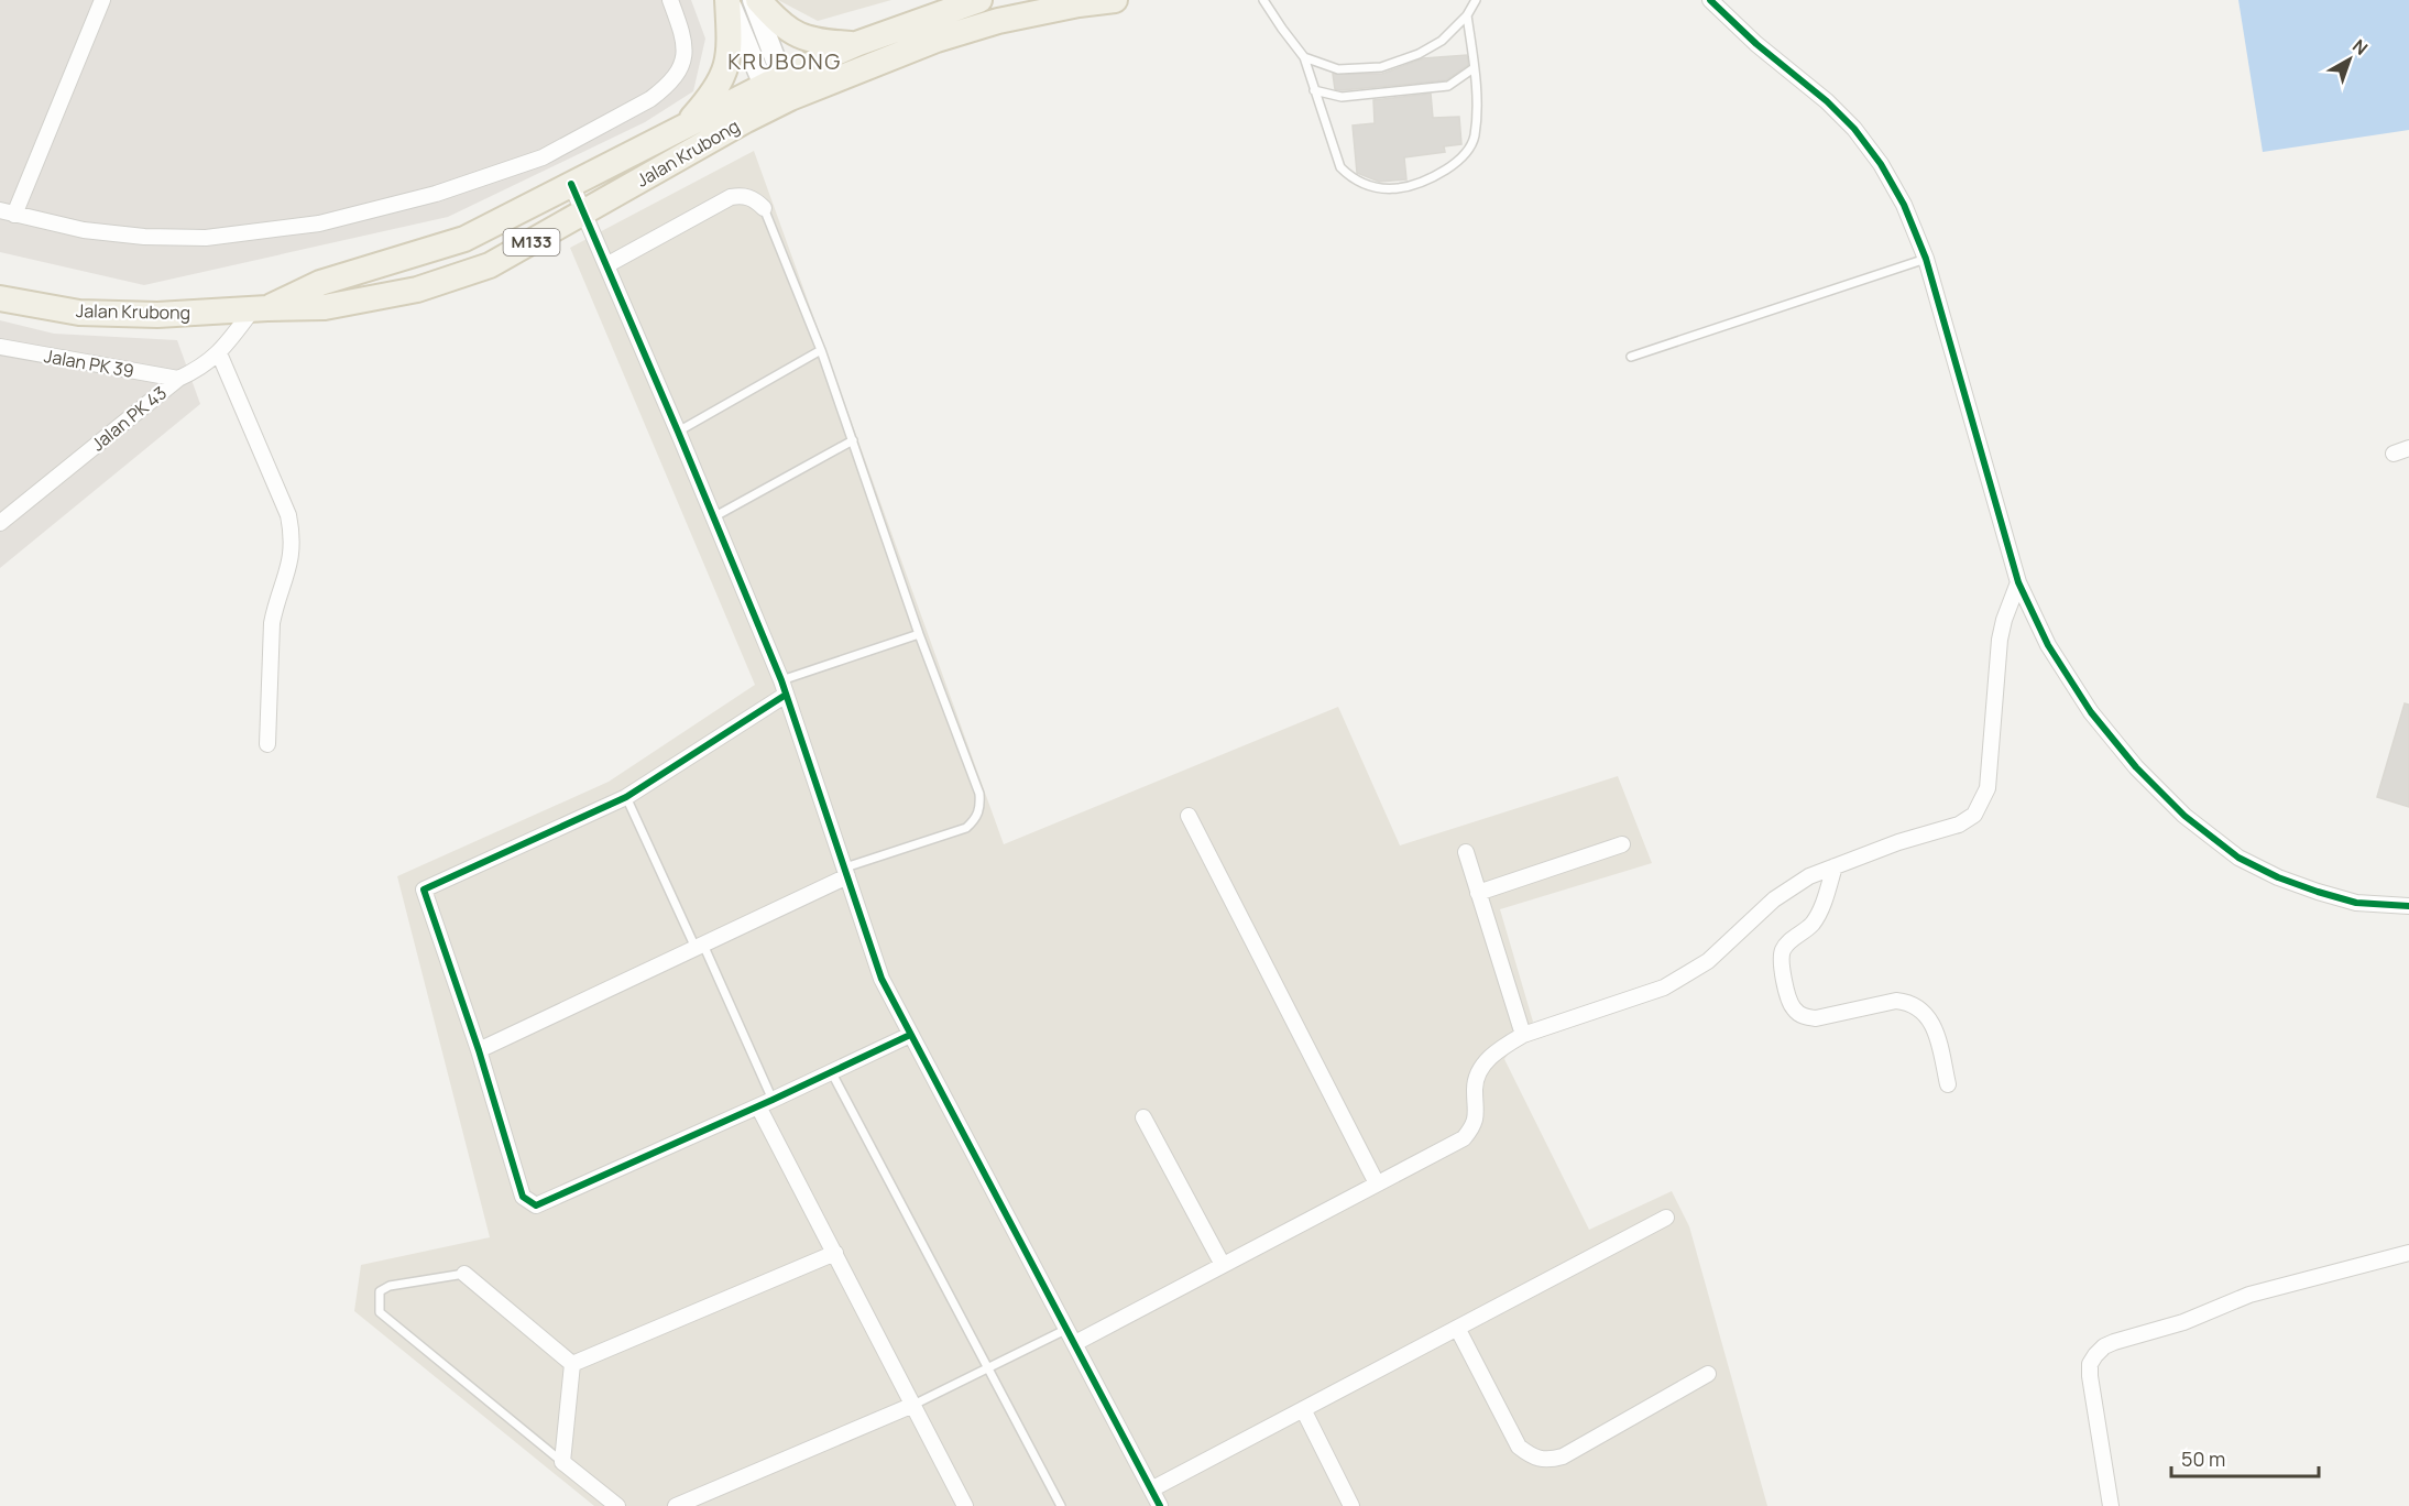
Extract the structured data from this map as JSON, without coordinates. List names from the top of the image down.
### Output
{
  "streets": {
    "main road": ["Jalan Krubong", "M133"],
    "street": ["Jalan PK 39", "Jalan PK 43"]
  },
  "crossings": [
    ["Jalan Krubong", "Jalan PK 43"],
    ["Jalan PK 39", "Jalan PK 43"]
  ],
  "districts": ["KRUBONG"],
  "scale_bar": "50 m",
  "north": "top right"
}
